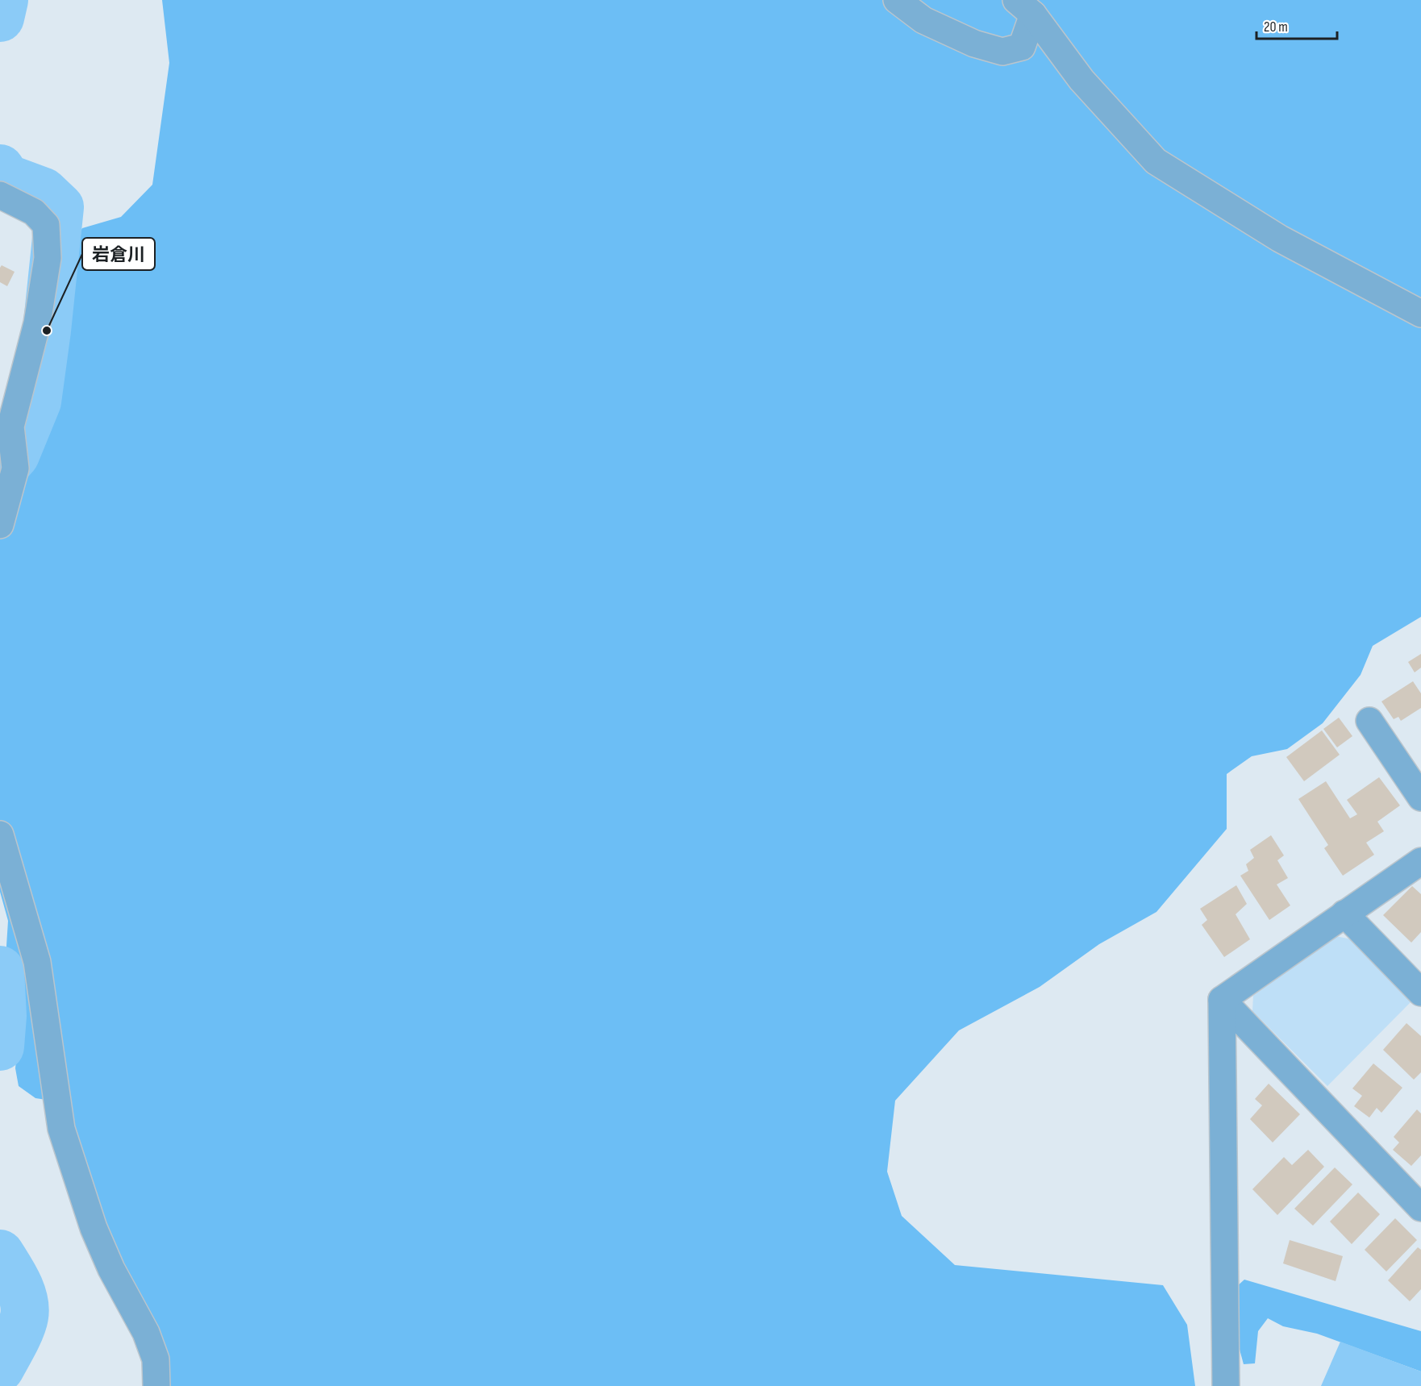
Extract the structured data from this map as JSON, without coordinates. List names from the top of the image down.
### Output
{
  "places": ["岩倉川"],
  "scale_bar": "20 m"
}
